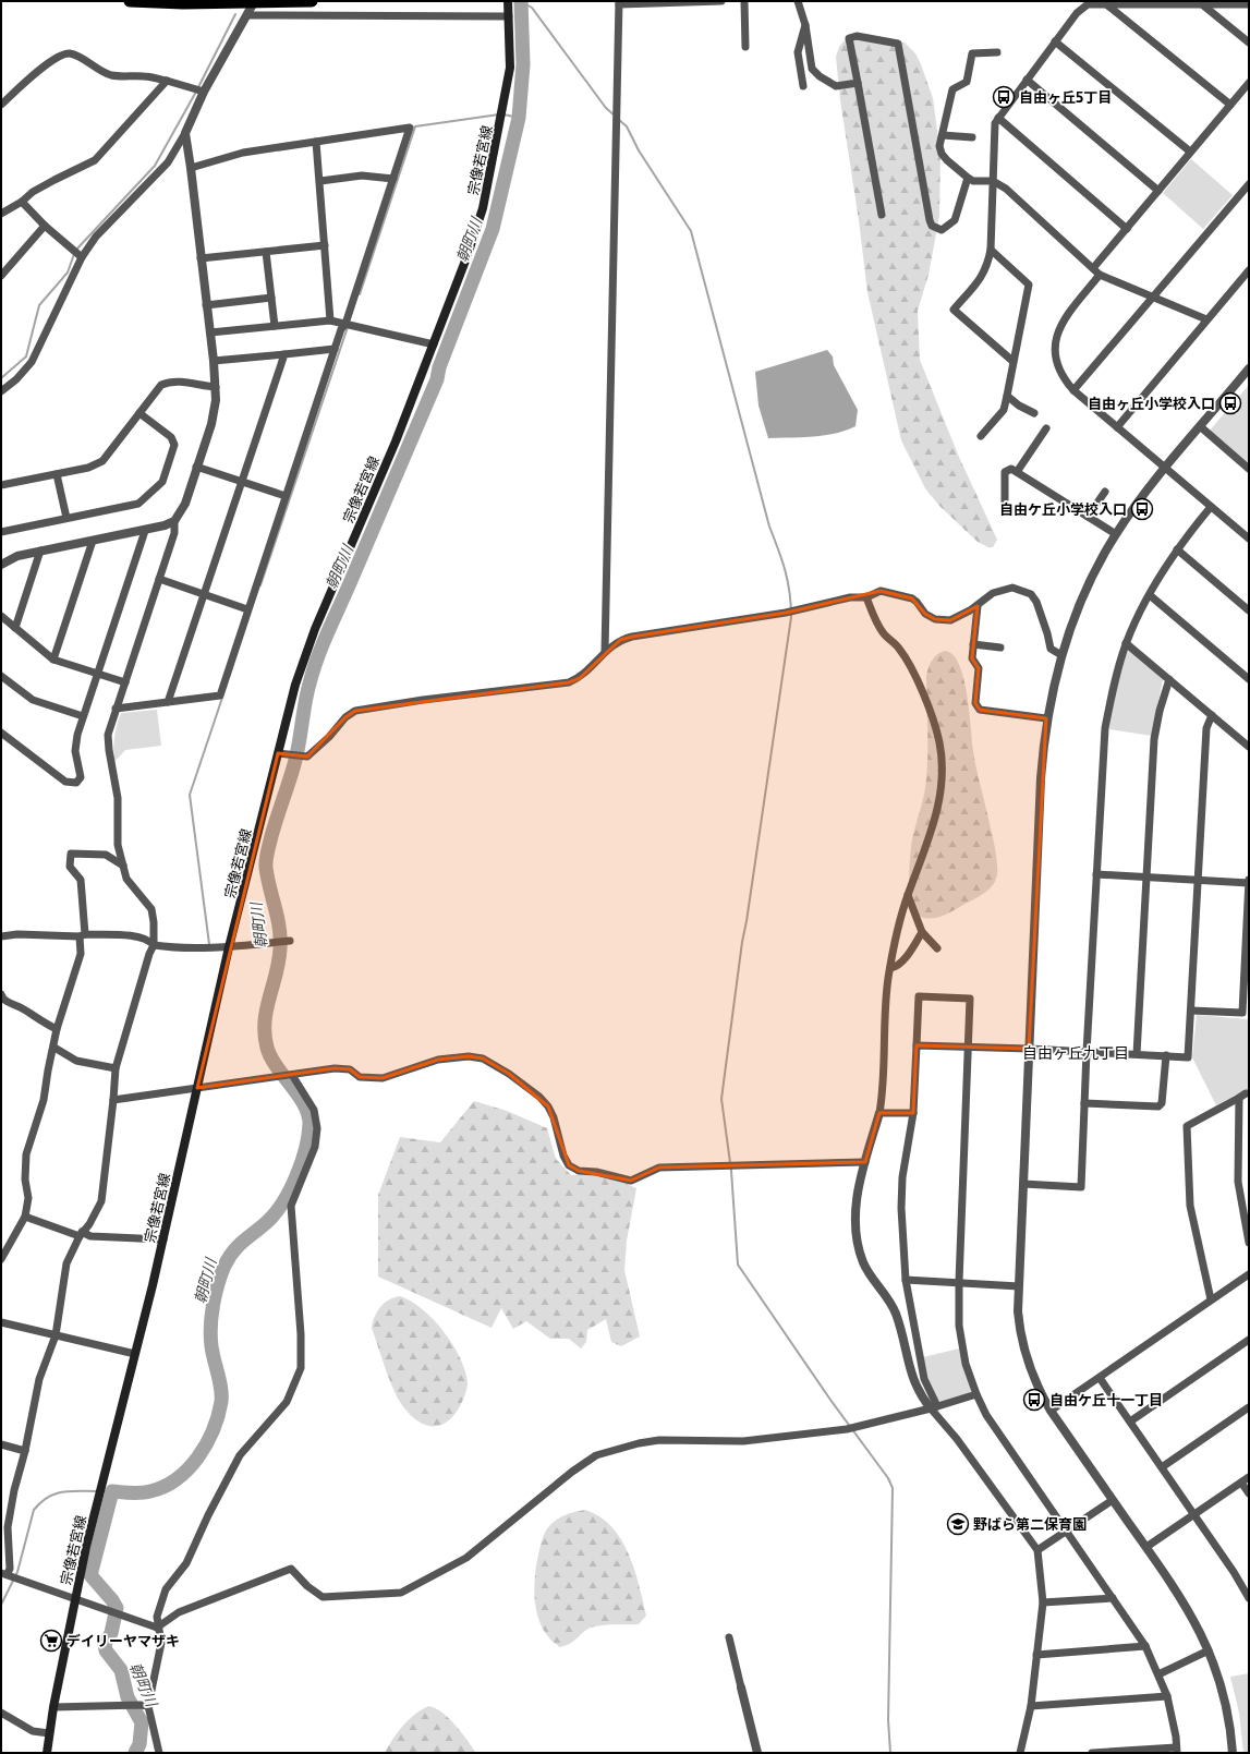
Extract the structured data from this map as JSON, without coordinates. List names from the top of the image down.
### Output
{
  "streets": {
    "main road": ["宗像若宮線"]
  },
  "districts": ["自由ヶ丘九丁目"],
  "water": ["朝町川"],
  "places": {
    "bus stop": [
      "自由ヶ丘5丁目",
      "自由ヶ丘小学校入口",
      "自由ケ丘小学校入口",
      "自由ケ丘十一丁目"
    ],
    "school or university": ["野ばら第二保育園"],
    "supermarket": ["デイリーヤマザキ"]
  }
}
